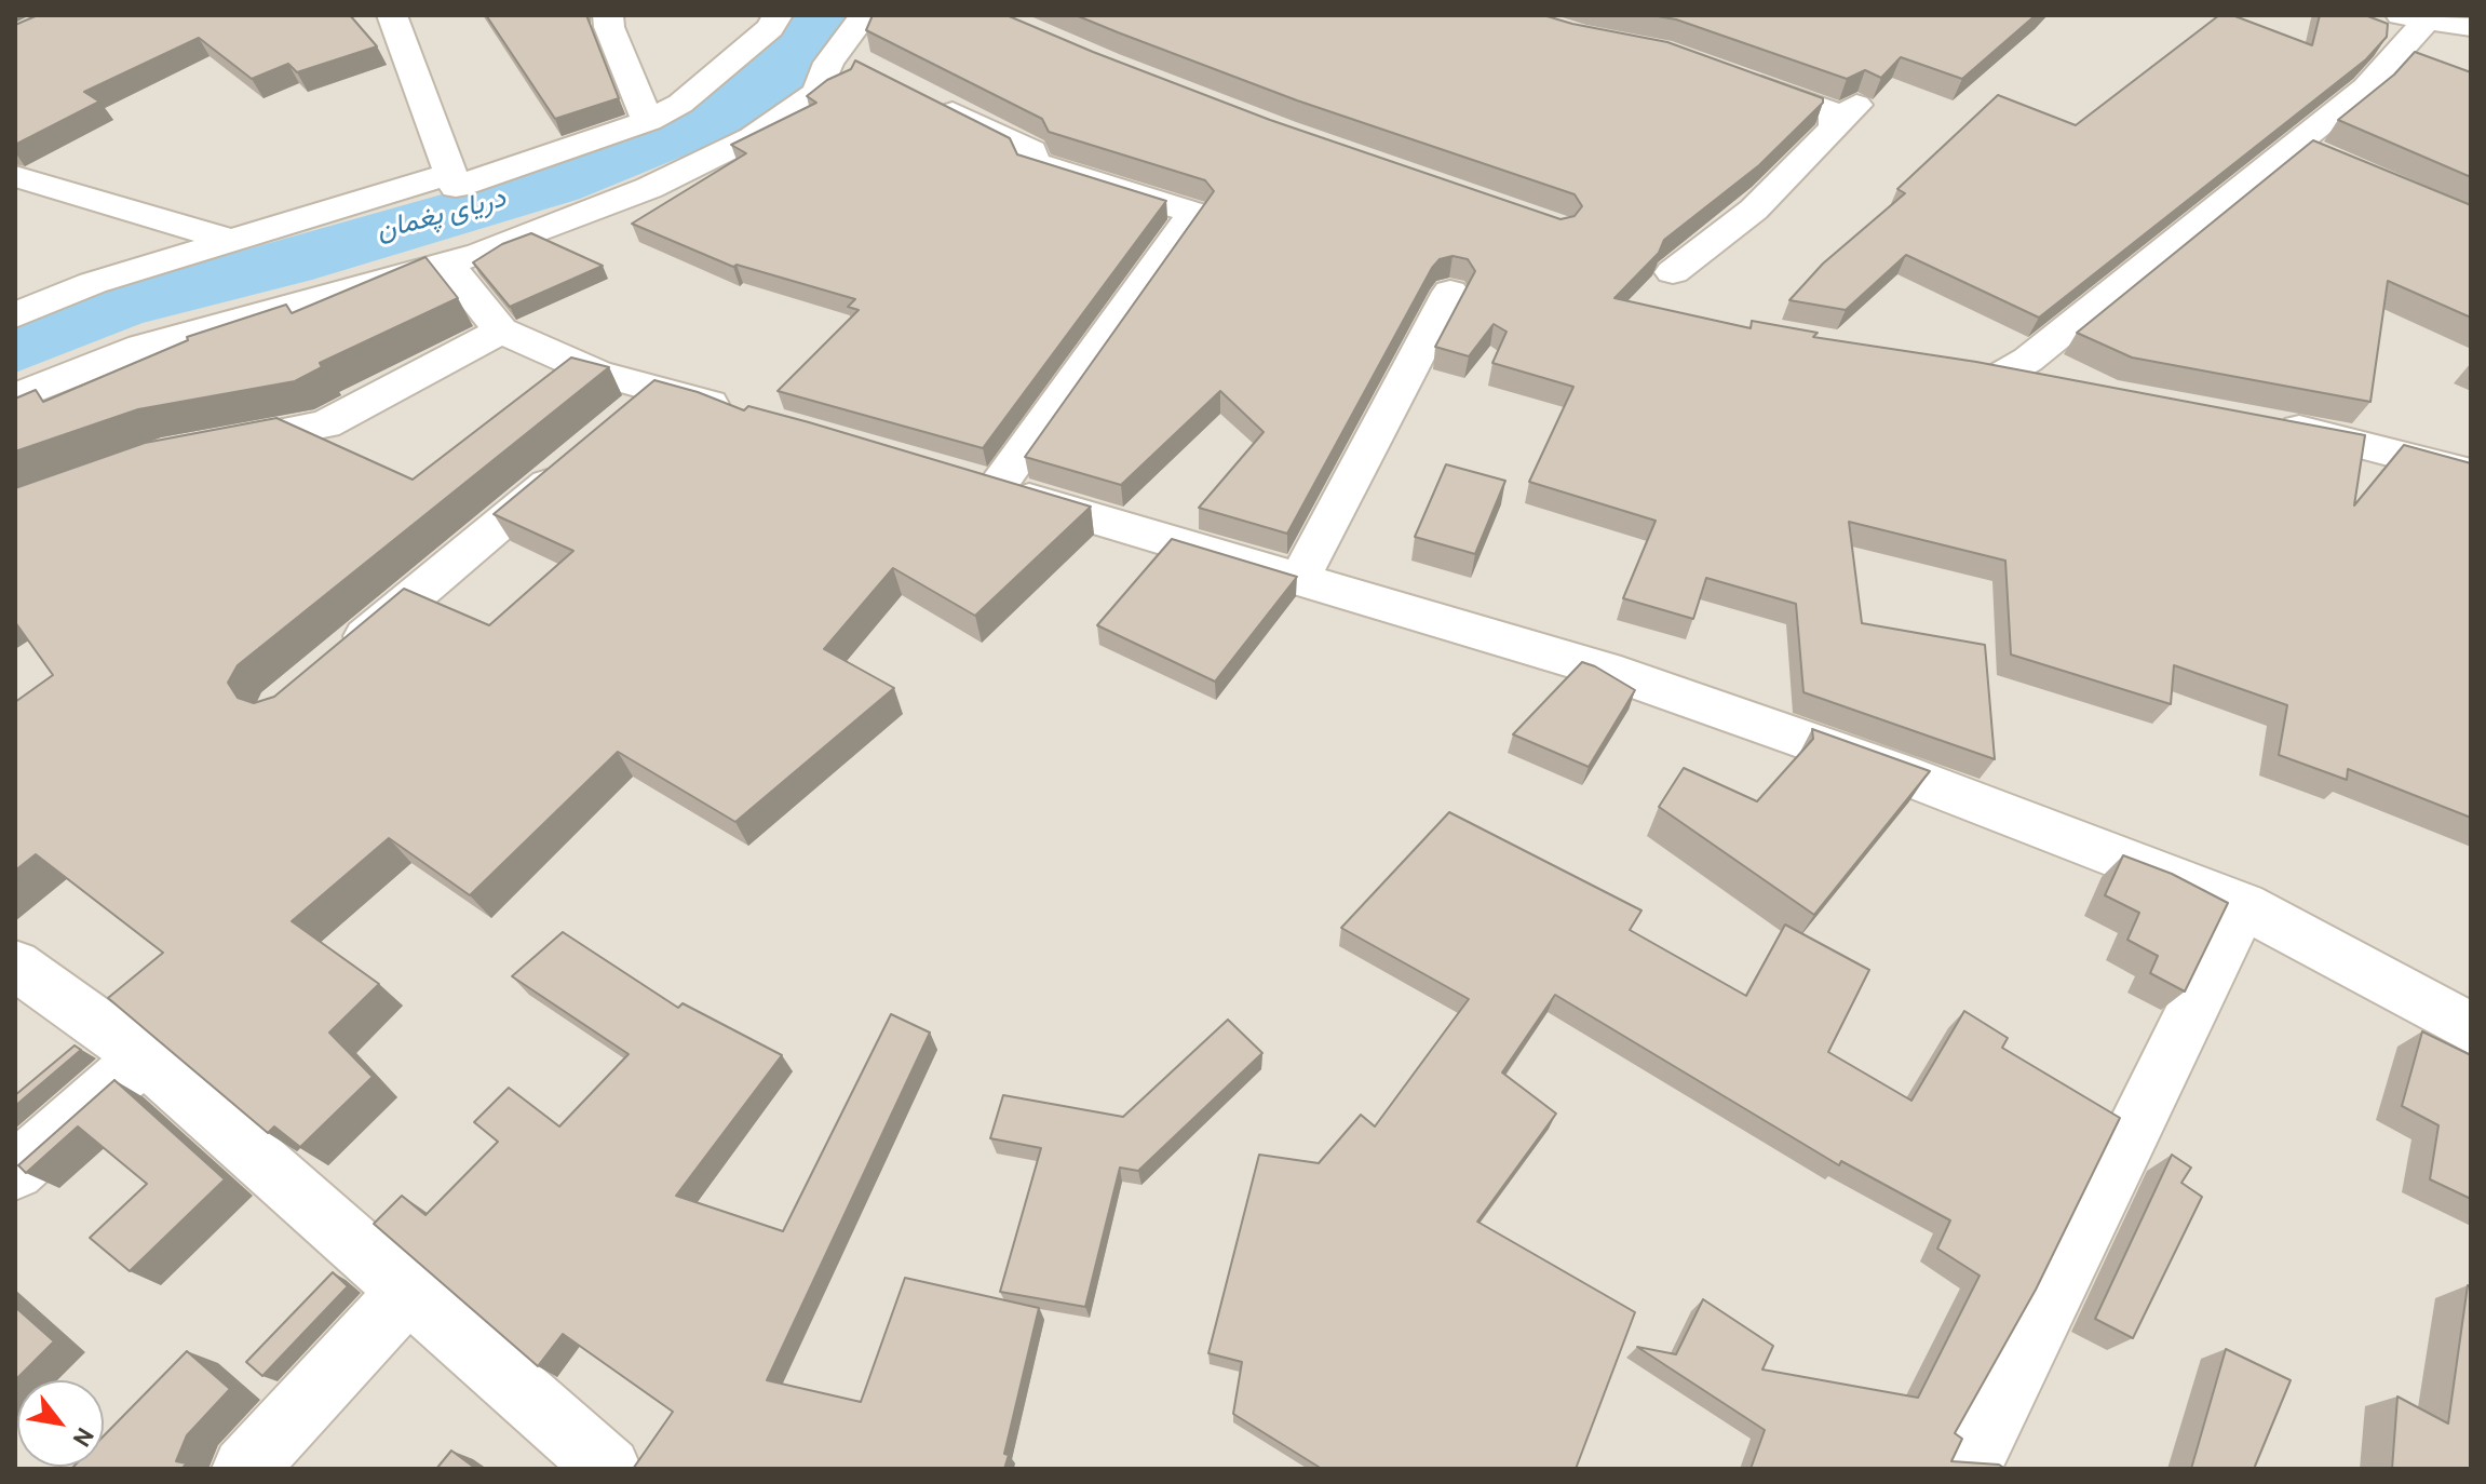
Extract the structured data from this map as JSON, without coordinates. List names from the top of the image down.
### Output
{
  "water": ["دریای پغمان"],
  "north": "bottom right"
}
